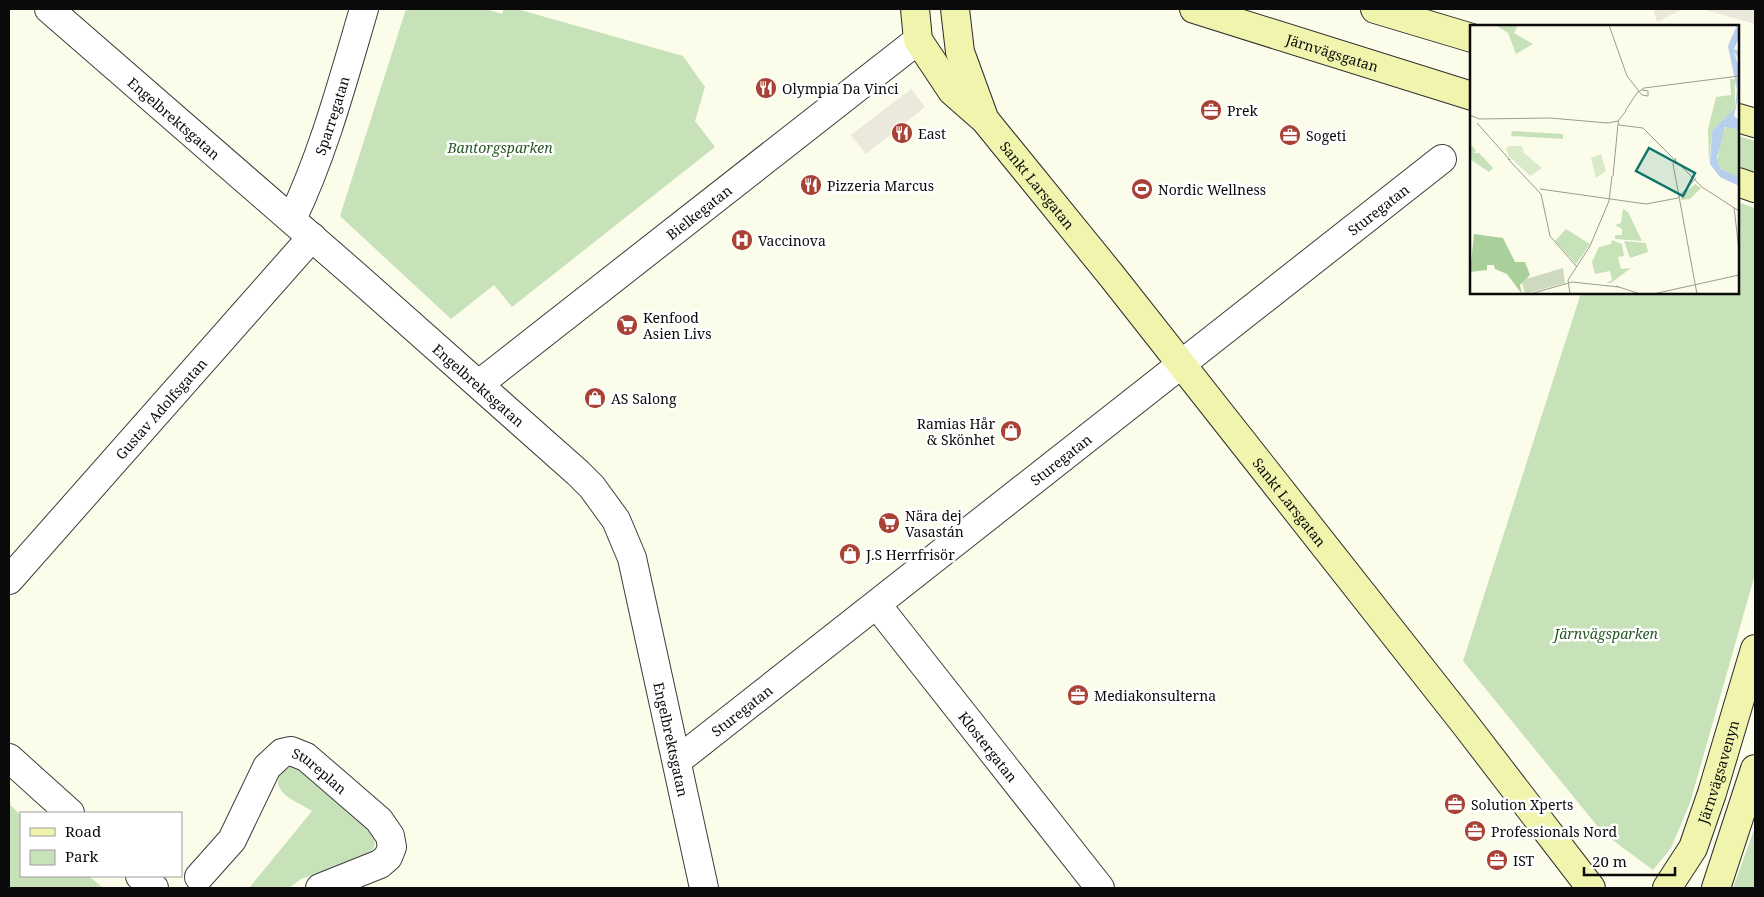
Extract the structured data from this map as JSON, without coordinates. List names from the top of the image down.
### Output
{
  "streets": {
    "main road": ["Järnvägsgatan", "Sankt Larsgatan", "Järnvägsavenyn"],
    "street": [
      "Sparregatan",
      "Engelbrektsgatan",
      "Sturegatan",
      "Bielkegatan",
      "Gustav Adolfsgatan",
      "Klostergatan",
      "Stureplan"
    ]
  },
  "crossings": [
    ["Sparregatan", "Engelbrektsgatan"],
    ["Engelbrektsgatan", "Sturegatan"],
    ["Engelbrektsgatan", "Bielkegatan"],
    ["Engelbrektsgatan", "Gustav Adolfsgatan"],
    ["Sankt Larsgatan", "Sturegatan"],
    ["Sankt Larsgatan", "Bielkegatan"],
    ["Sturegatan", "Klostergatan"]
  ],
  "parks": ["Bantorgsparken", "Järnvägsparken"],
  "places": {
    "restaurant": ["Olympia Da Vinci", "East", "Pizzeria Marcus"],
    "office": [
      "Prek",
      "Sogeti",
      "Mediakonsulterna",
      "Solution Xperts",
      "Professionals Nord",
      "IST"
    ],
    "sports": ["Nordic Wellness"],
    "hospital": ["Vaccinova"],
    "supermarket": ["Kenfood Asien Livs", "Nära dej Vasastán"],
    "shop": ["AS Salong", "Ramias Hår & Skönhet", "J.S Herrfrisör"]
  },
  "legend": ["Road", "Park"],
  "scale_bar": "20 m"
}
